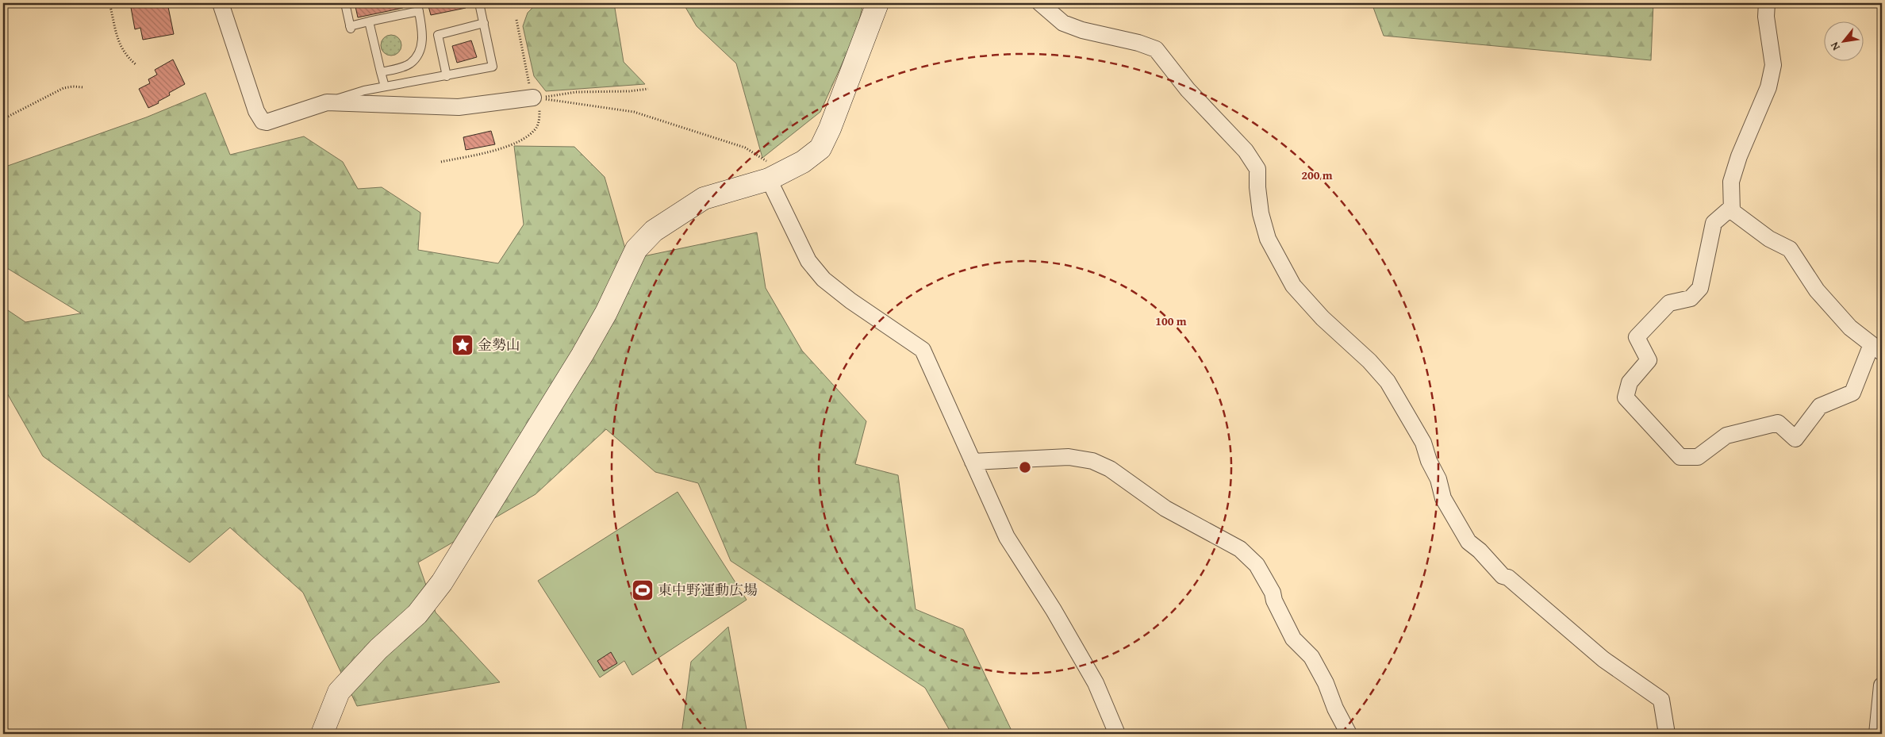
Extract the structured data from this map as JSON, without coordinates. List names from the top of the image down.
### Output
{
  "places": {
    "place": ["金勢山"],
    "sports": ["東中野運動広場"]
  },
  "north": "bottom left",
  "rings": ["200 m", "100 m"]
}
